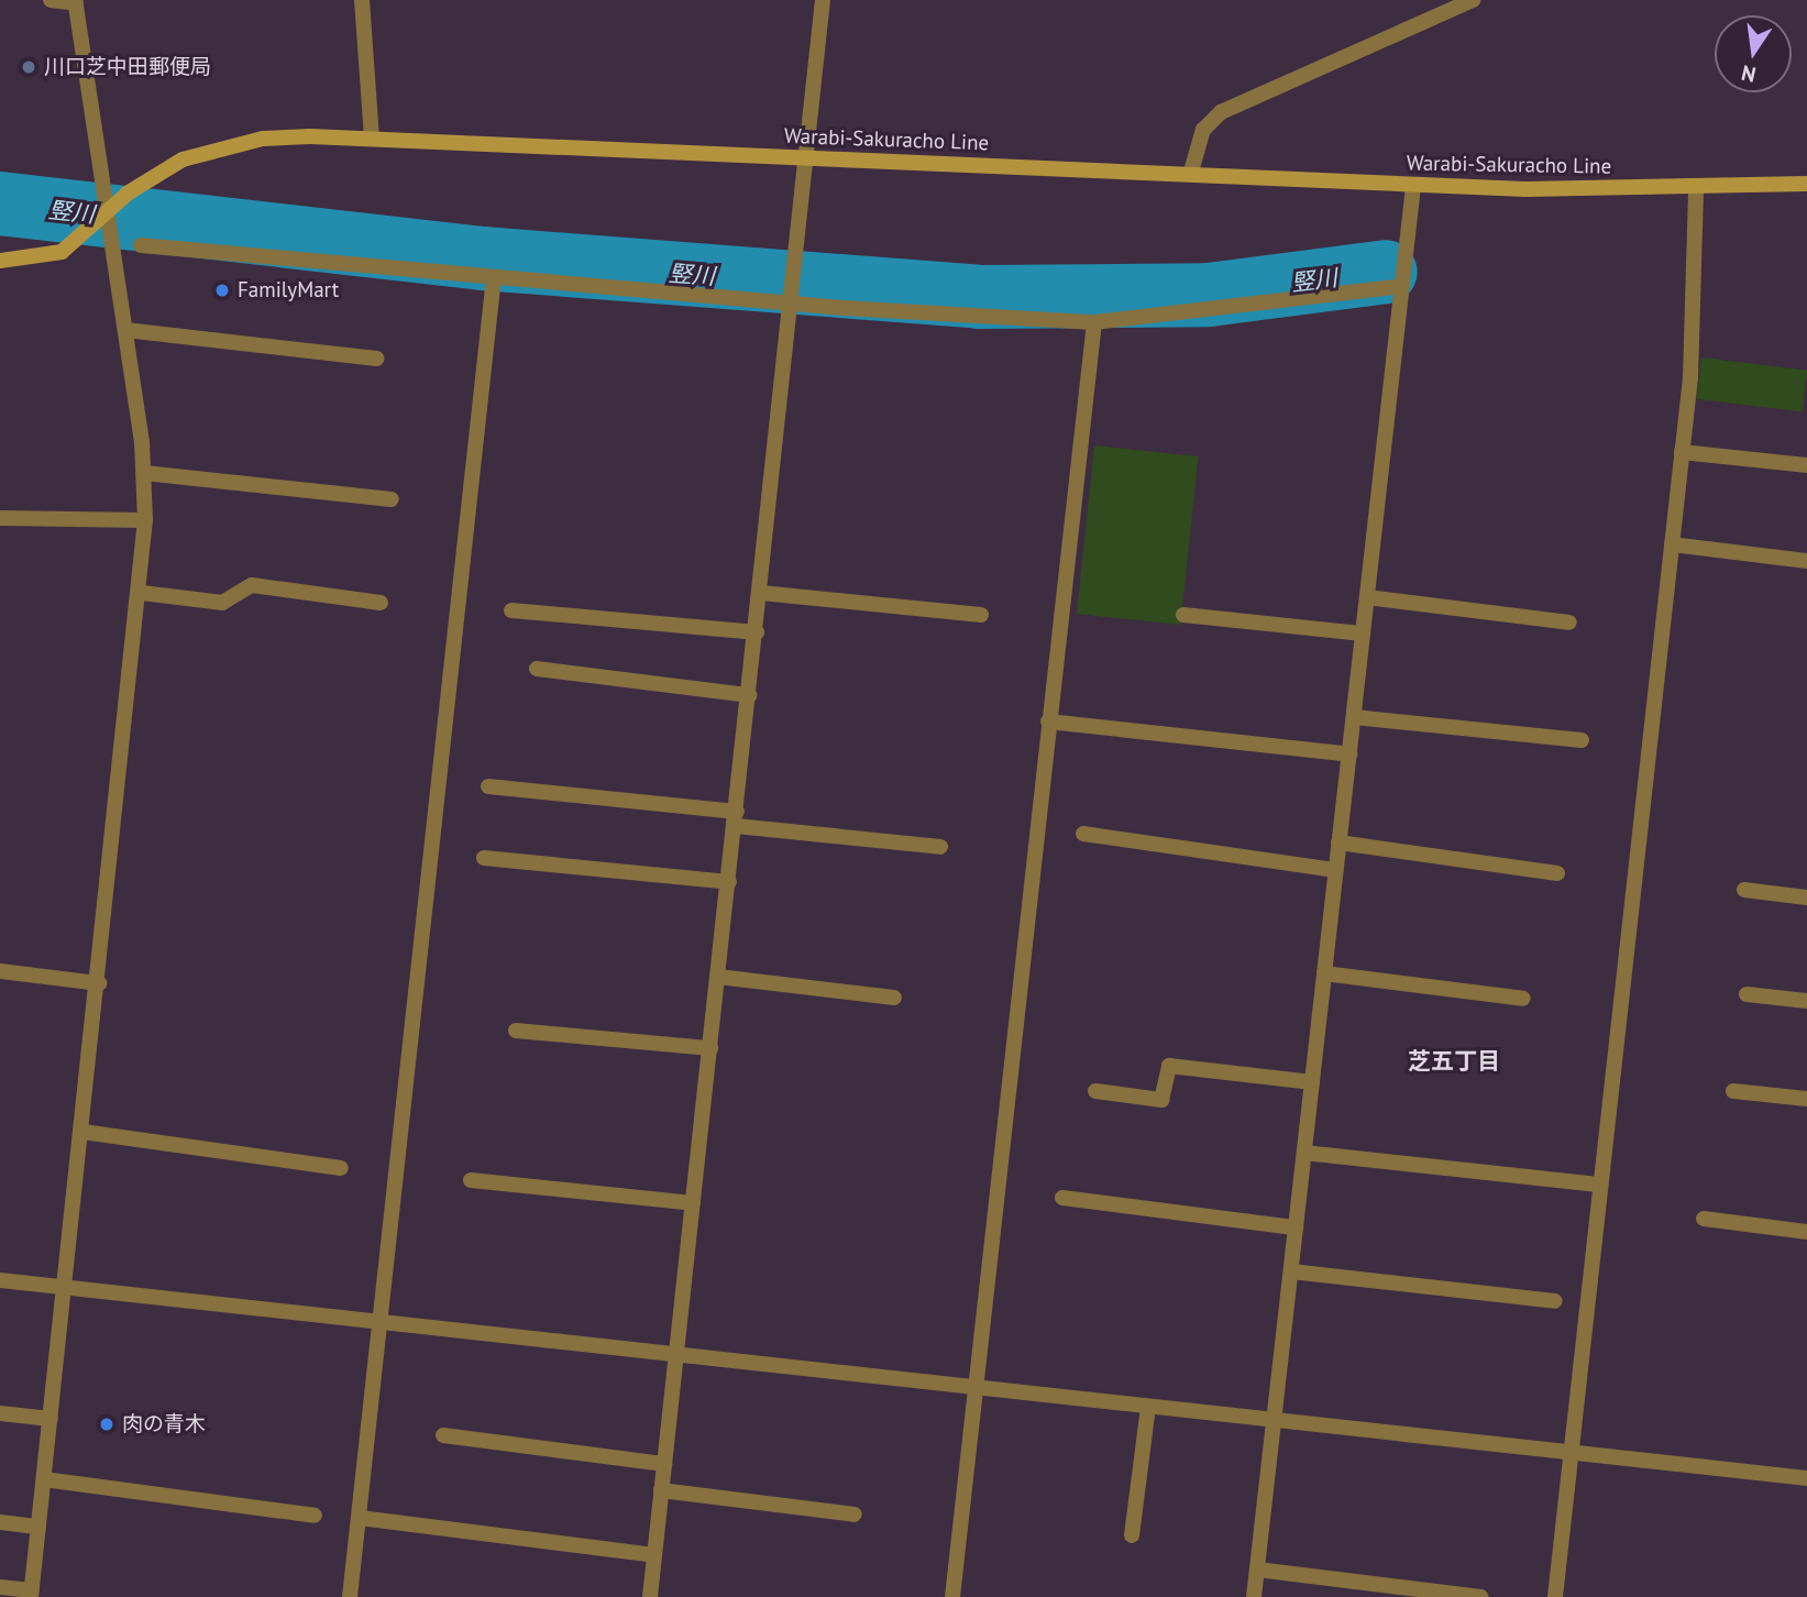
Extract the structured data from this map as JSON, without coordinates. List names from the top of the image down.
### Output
{
  "streets": {
    "main road": ["Warabi-Sakuracho Line"]
  },
  "districts": ["芝五丁目"],
  "water": ["竪川"],
  "places": ["川口芝中田郵便局", "FamilyMart", "肉の青木"],
  "north": "bottom"
}
